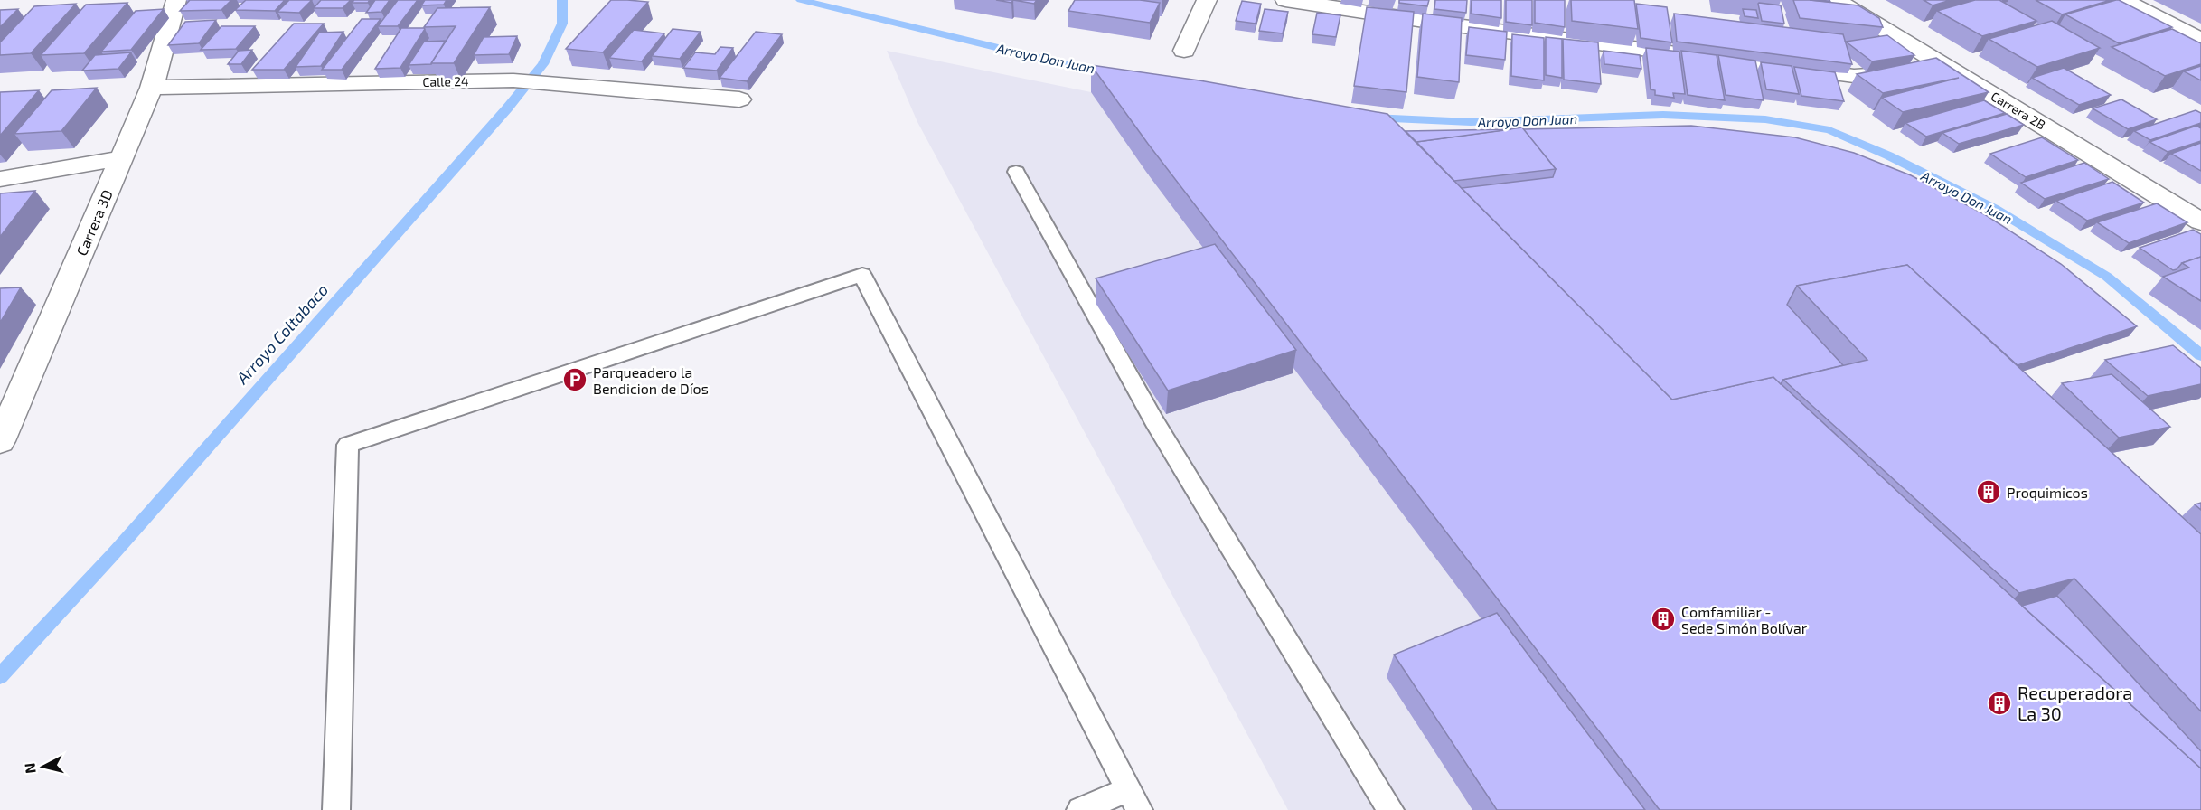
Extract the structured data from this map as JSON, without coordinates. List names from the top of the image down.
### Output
{
  "streets": {
    "street": ["Calle 24", "Carrera 2B", "Carrera 3D"]
  },
  "crossings": [
    ["Calle 24", "Carrera 3D"]
  ],
  "water": ["Arroyo Don Juan", "Arroyo Coltabaco"],
  "places": {
    "parking": ["Parqueadero la Bendicion de Díos"],
    "building": ["Proquimicos", "Comfamiliar - Sede Simón Bolívar", "Recuperadora La 30"]
  },
  "north": "left"
}
